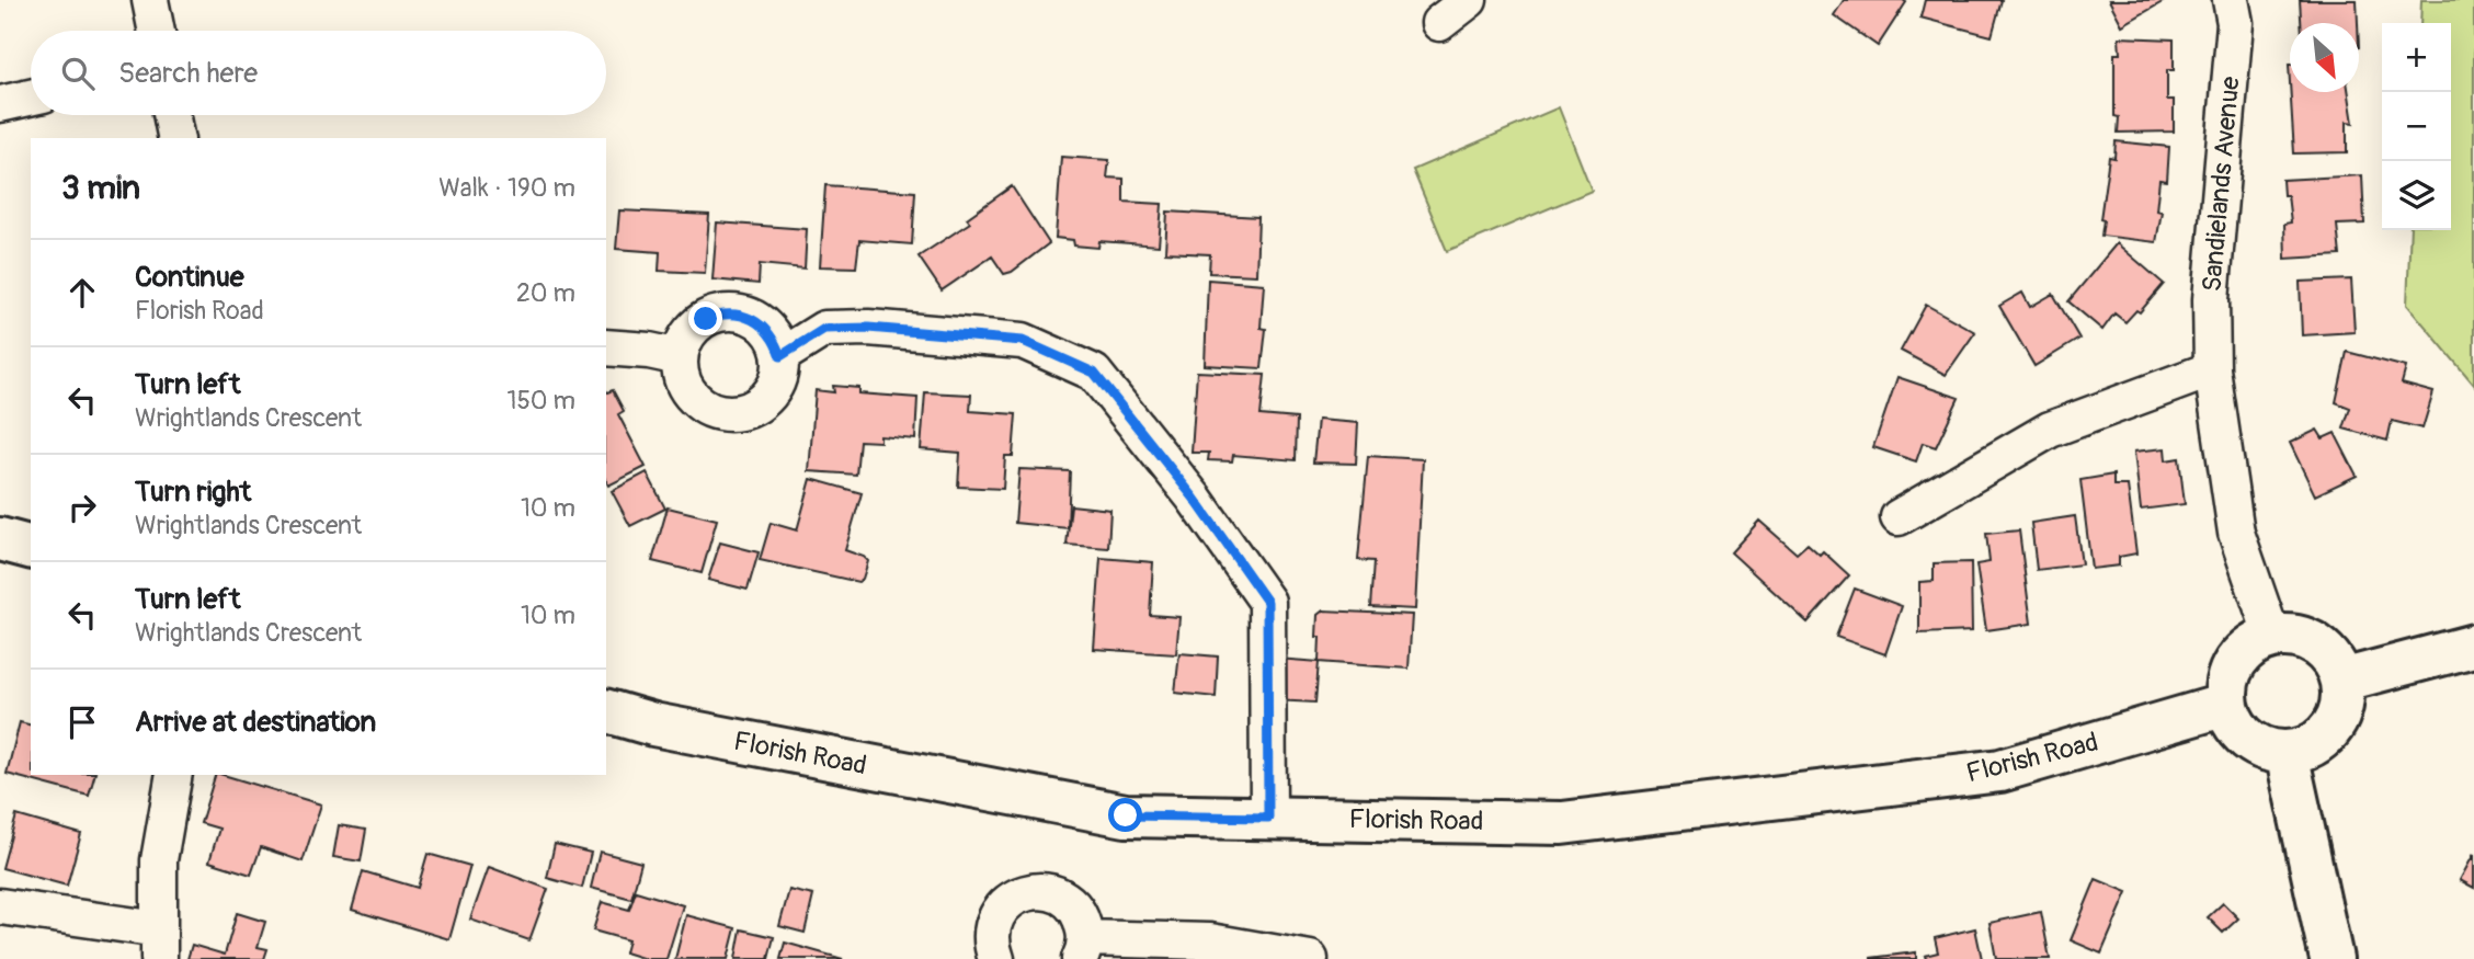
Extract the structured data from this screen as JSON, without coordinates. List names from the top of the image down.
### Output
{
  "streets": {
    "street": ["Sandielands Avenue", "Florish Road"]
  },
  "crossings": [
    ["Sandielands Avenue", "Florish Road"]
  ],
  "north": "bottom right",
  "page": {
    "map_buttons": ["+", "−"],
    "search": "Search here",
    "heading": ["3 min", "Walk · 190 m"],
    "list": [
      ["Continue", "Florish Road", "20 m"],
      ["Turn left", "Wrightlands Crescent", "150 m"],
      ["Turn right", "Wrightlands Crescent", "10 m"],
      ["Turn left", "Wrightlands Crescent", "10 m"],
      "Arrive at destination"
    ]
  }
}
